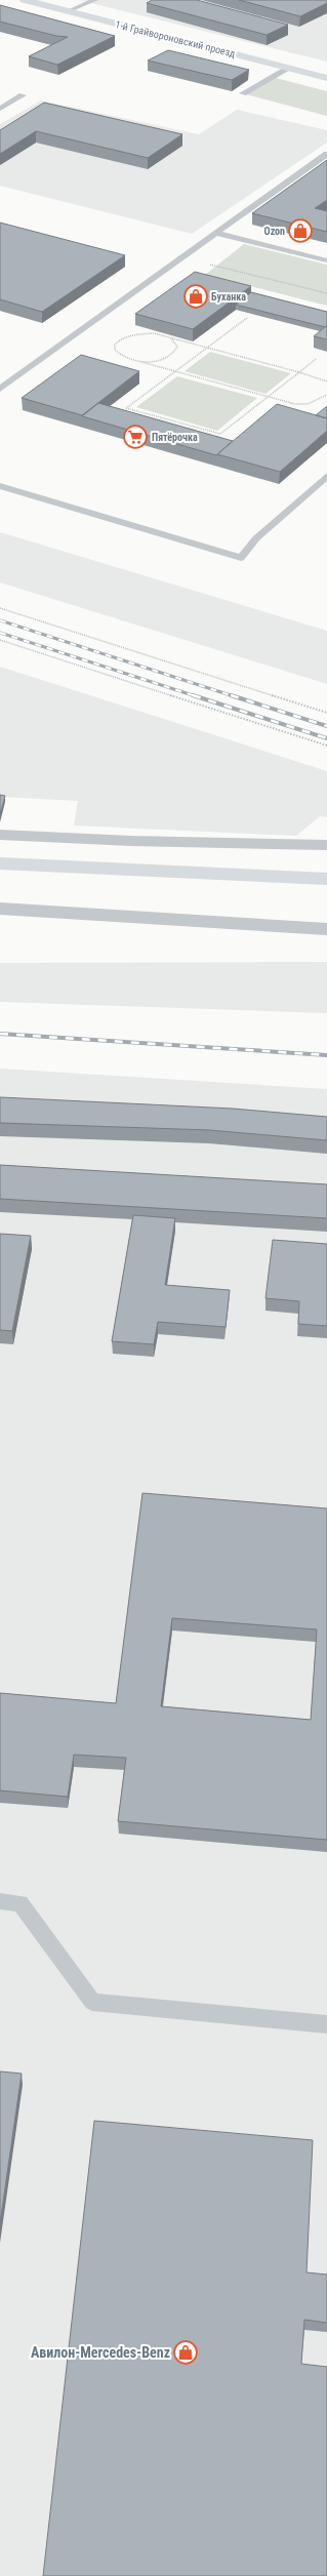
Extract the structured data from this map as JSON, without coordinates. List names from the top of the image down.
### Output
{
  "streets": {
    "main road": ["1-й Грайвороновский проезд"]
  },
  "places": {
    "shop": ["Ozon", "Буханка", "Авилон-Mercedes-Benz"],
    "supermarket": ["Пятёрочка"]
  }
}
